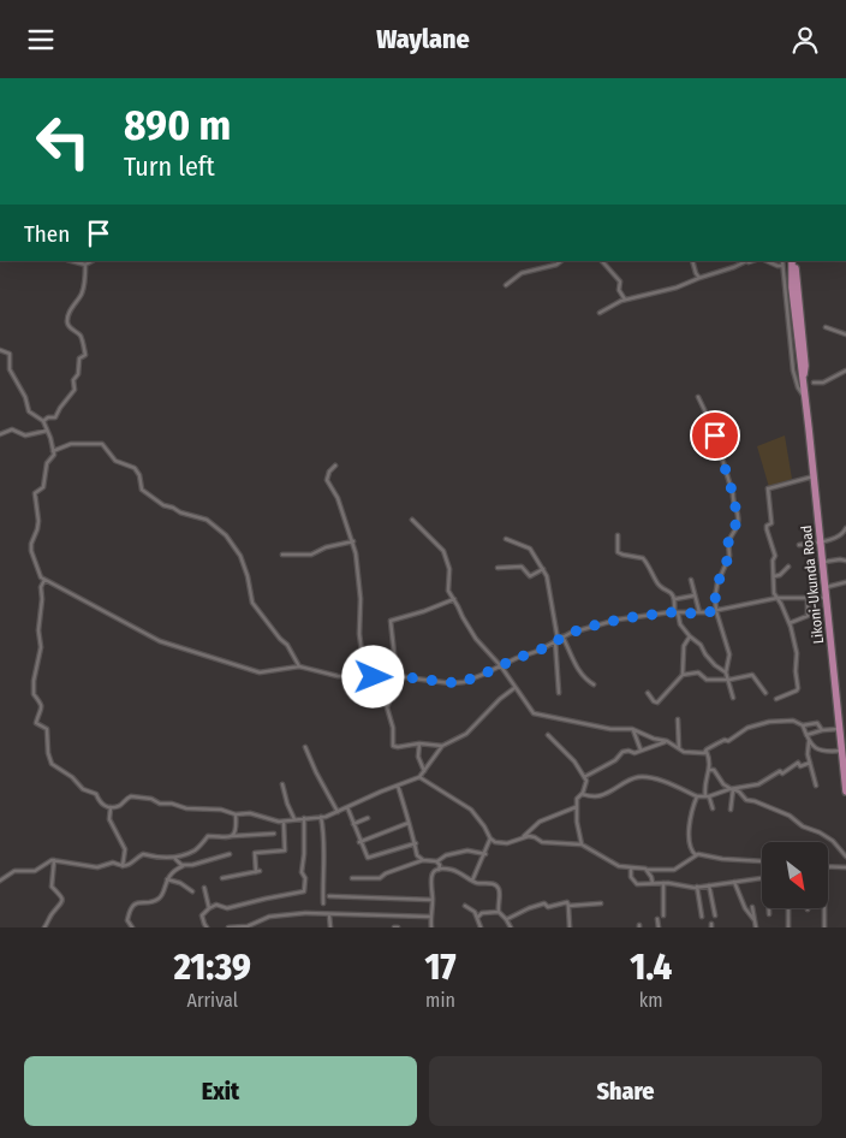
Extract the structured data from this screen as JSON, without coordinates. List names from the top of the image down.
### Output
{
  "streets": {
    "highway": ["Likoni-Ukunda Road"]
  },
  "north": "bottom right",
  "page": {
    "header": "Waylane",
    "turn": ["890 m", "Turn left"],
    "then": "Then",
    "eta": [
      "21:39",
      "Arrival",
      "17",
      "min",
      "1.4",
      "km"
    ],
    "buttons": ["Exit", "Share"]
  }
}
